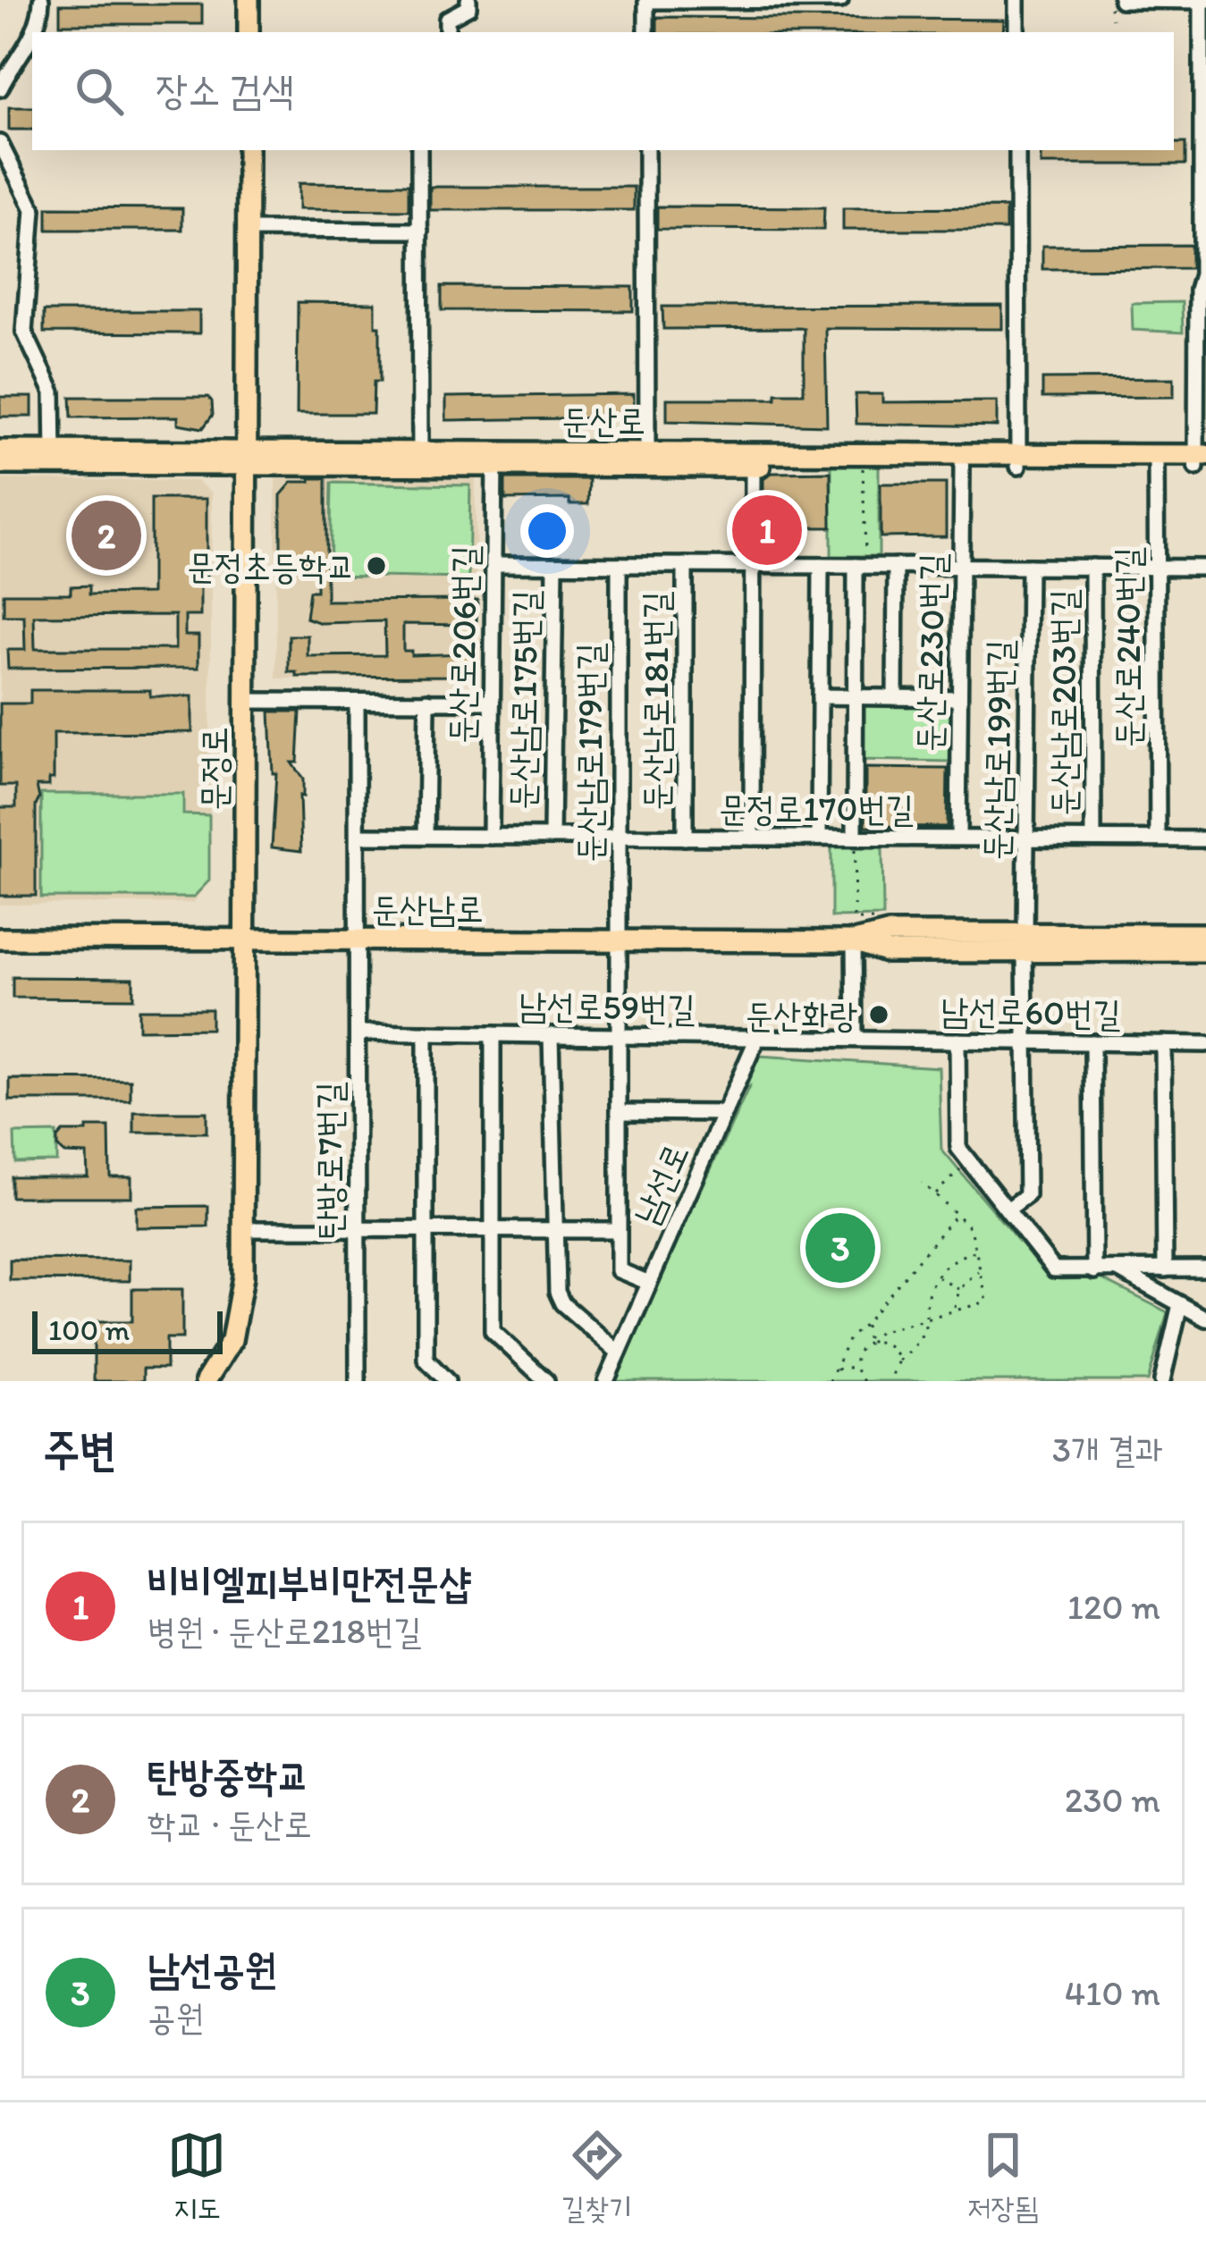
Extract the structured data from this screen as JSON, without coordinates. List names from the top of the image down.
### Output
{
  "streets": {
    "main road": ["둔산로", "문정로", "둔산남로"],
    "street": [
      "둔산로206번길",
      "둔산로240번길",
      "둔산로230번길",
      "둔산남로175번길",
      "둔산남로181번길",
      "둔산남로203번길",
      "둔산남로199번길",
      "둔산남로179번길",
      "문정로170번길",
      "남선로59번길",
      "남선로60번길",
      "탄방로7번길",
      "남선로"
    ]
  },
  "crossings": [
    ["둔산로", "둔산로206번길"],
    ["둔산로", "둔산로240번길"],
    ["둔산로", "둔산로230번길"],
    ["둔산로", "문정로"],
    ["둔산로206번길", "문정로170번길"],
    ["둔산로240번길", "문정로170번길"],
    ["둔산로230번길", "문정로170번길"],
    ["둔산남로175번길", "문정로170번길"],
    ["둔산남로181번길", "문정로170번길"],
    ["둔산남로203번길", "문정로170번길"],
    ["둔산남로199번길", "문정로170번길"],
    ["둔산남로199번길", "둔산남로"],
    ["둔산남로199번길", "남선로60번길"],
    ["둔산남로179번길", "문정로170번길"],
    ["둔산남로179번길", "둔산남로"],
    ["둔산남로179번길", "남선로59번길"],
    ["둔산남로179번길", "남선로"],
    ["문정로", "둔산남로"],
    ["문정로170번길", "탄방로7번길"],
    ["둔산남로", "탄방로7번길"],
    ["남선로59번길", "남선로60번길"],
    ["남선로59번길", "탄방로7번길"],
    ["남선로59번길", "남선로"]
  ],
  "places": ["문정초등학교", "둔산화랑"],
  "scale_bar": "100 m",
  "page": {
    "search": "장소 검색",
    "pins": ["1", "2", "3"],
    "scale": "100 m",
    "heading": ["주변", "3개 결과"],
    "list": [
      {
        "mark": "1",
        "name": "비비엘피부비만전문샵",
        "note": "병원 · 둔산로218번길",
        "value": "120 m"
      },
      {
        "mark": "2",
        "name": "탄방중학교",
        "note": "학교 · 둔산로",
        "value": "230 m"
      },
      {
        "mark": "3",
        "name": "남선공원",
        "note": "공원",
        "value": "410 m"
      }
    ],
    "nav": ["지도", "길찾기", "저장됨"]
  }
}
